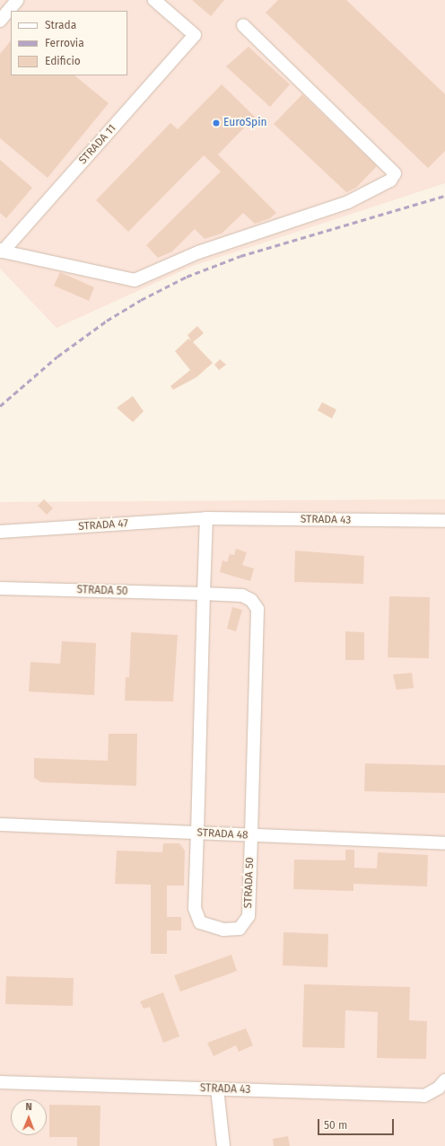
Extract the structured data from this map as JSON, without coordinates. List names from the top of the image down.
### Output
{
  "streets": {
    "street": [
      "STRADA 11",
      "STRADA 43",
      "STRADA 47",
      "STRADA 50",
      "STRADA 48"
    ]
  },
  "crossings": [
    ["STRADA 43", "STRADA 47"],
    ["STRADA 43", "STRADA 50"],
    ["STRADA 47", "STRADA 50"],
    ["STRADA 50", "STRADA 48"]
  ],
  "places": ["EuroSpin"],
  "legend": ["Strada", "Ferrovia", "Edificio"],
  "scale_bar": "50 m",
  "north": "top"
}
